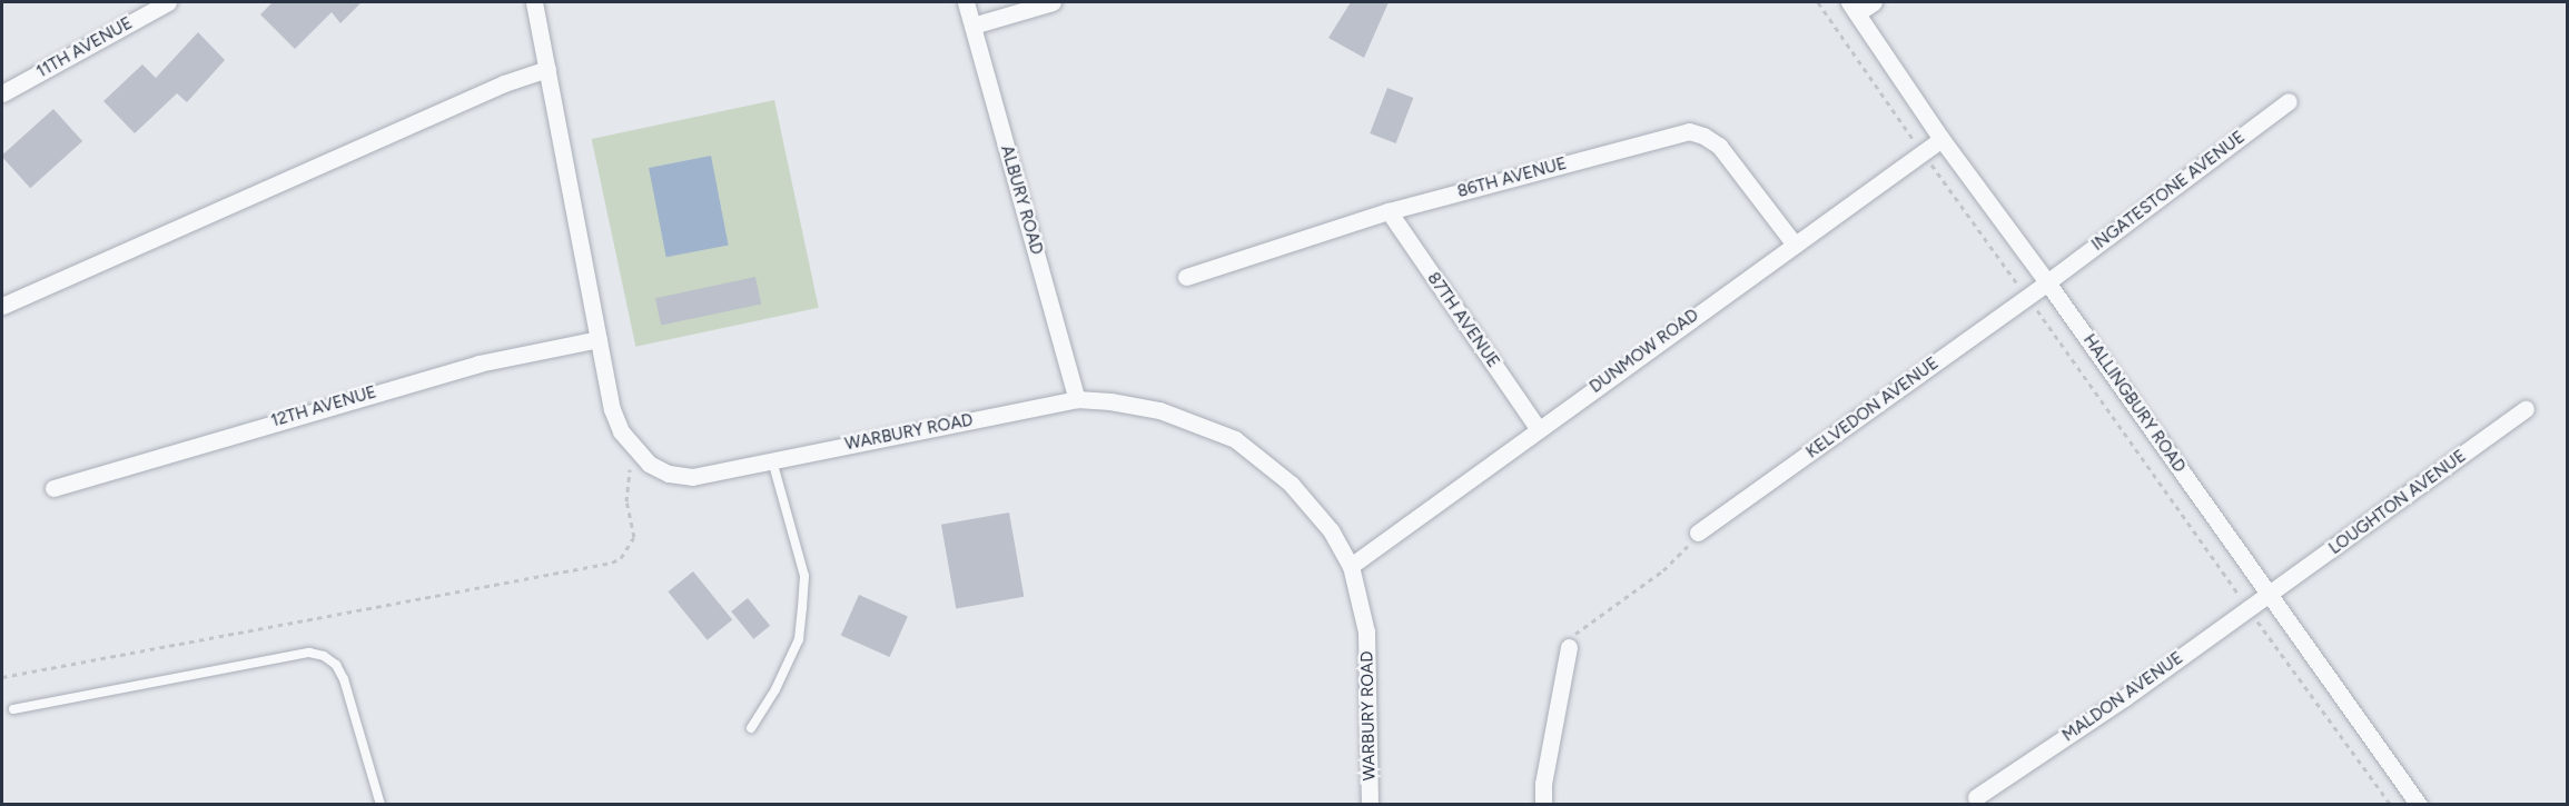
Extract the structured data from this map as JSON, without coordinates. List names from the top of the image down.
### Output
{
  "streets": {
    "street": [
      "11TH AVENUE",
      "86TH AVENUE",
      "INGATESTONE AVENUE",
      "ALBURY ROAD",
      "87TH AVENUE",
      "DUNMOW ROAD",
      "HALLINGBURY ROAD",
      "12TH AVENUE",
      "KELVEDON AVENUE",
      "WARBURY ROAD",
      "LOUGHTON AVENUE",
      "MALDON AVENUE"
    ]
  },
  "crossings": [
    ["86TH AVENUE", "87TH AVENUE"],
    ["86TH AVENUE", "DUNMOW ROAD"],
    ["INGATESTONE AVENUE", "HALLINGBURY ROAD"],
    ["INGATESTONE AVENUE", "KELVEDON AVENUE"],
    ["ALBURY ROAD", "WARBURY ROAD"],
    ["87TH AVENUE", "DUNMOW ROAD"],
    ["DUNMOW ROAD", "HALLINGBURY ROAD"],
    ["DUNMOW ROAD", "WARBURY ROAD"],
    ["HALLINGBURY ROAD", "KELVEDON AVENUE"],
    ["HALLINGBURY ROAD", "LOUGHTON AVENUE"],
    ["HALLINGBURY ROAD", "MALDON AVENUE"],
    ["12TH AVENUE", "WARBURY ROAD"],
    ["LOUGHTON AVENUE", "MALDON AVENUE"]
  ]
}
